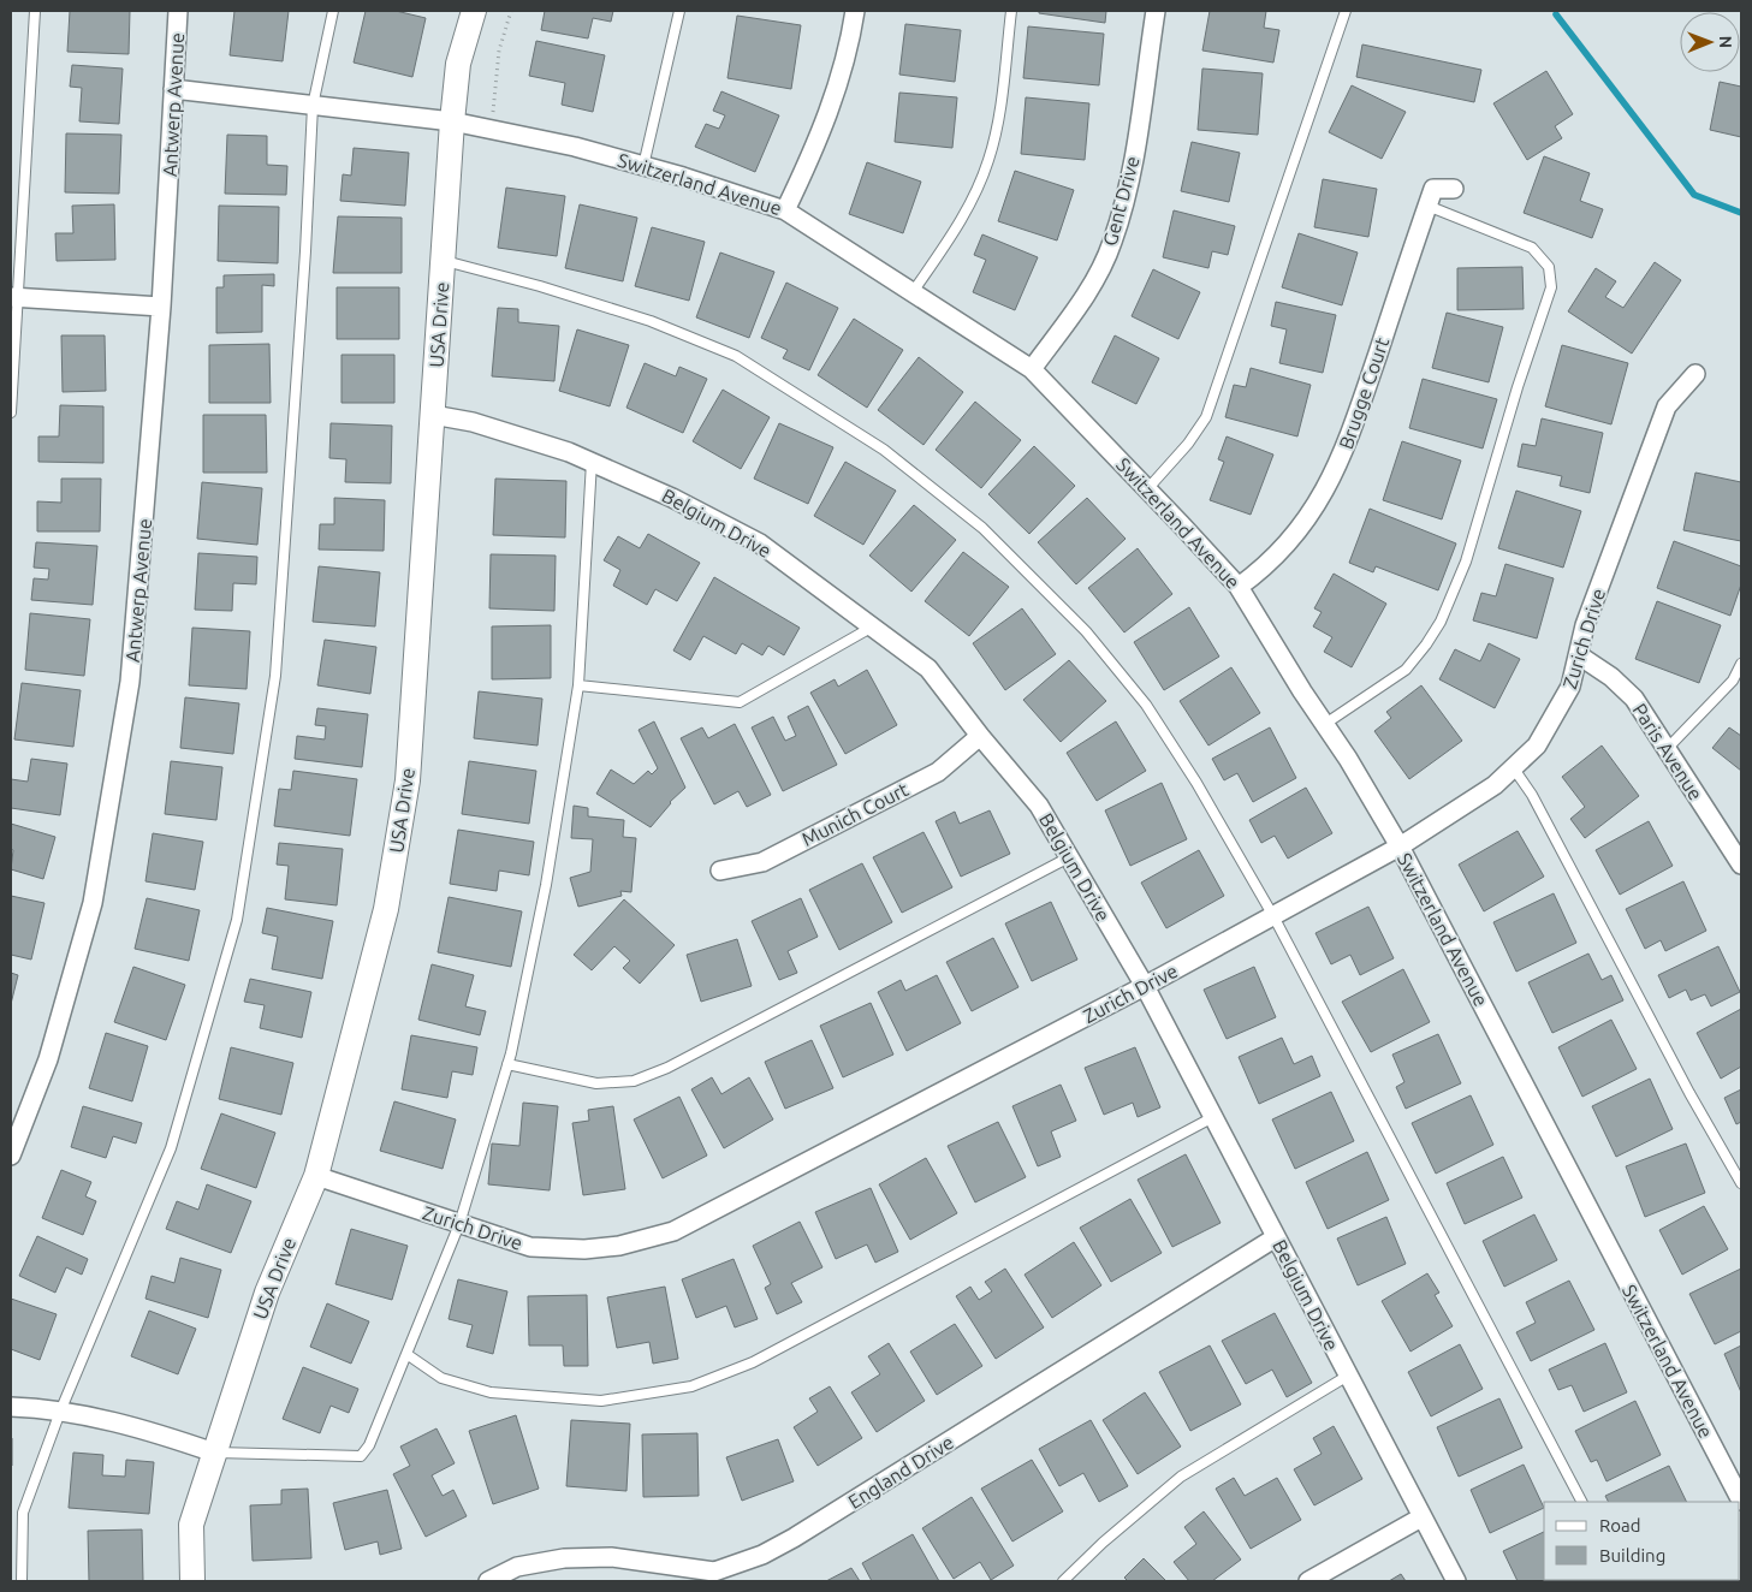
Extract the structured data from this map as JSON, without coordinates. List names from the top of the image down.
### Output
{
  "streets": {
    "street": [
      "Antwerp Avenue",
      "Switzerland Avenue",
      "Gent Drive",
      "USA Drive",
      "Brugge Court",
      "Belgium Drive",
      "Zurich Drive",
      "Paris Avenue",
      "Munich Court",
      "England Drive"
    ]
  },
  "crossings": [
    ["Antwerp Avenue", "Switzerland Avenue"],
    ["Switzerland Avenue", "Gent Drive"],
    ["Switzerland Avenue", "USA Drive"],
    ["Switzerland Avenue", "Brugge Court"],
    ["Switzerland Avenue", "Zurich Drive"],
    ["USA Drive", "Belgium Drive"],
    ["USA Drive", "Zurich Drive"],
    ["Belgium Drive", "Zurich Drive"],
    ["Belgium Drive", "Munich Court"],
    ["Belgium Drive", "England Drive"],
    ["Zurich Drive", "Paris Avenue"]
  ],
  "legend": ["Road", "Building"],
  "north": "right"
}
